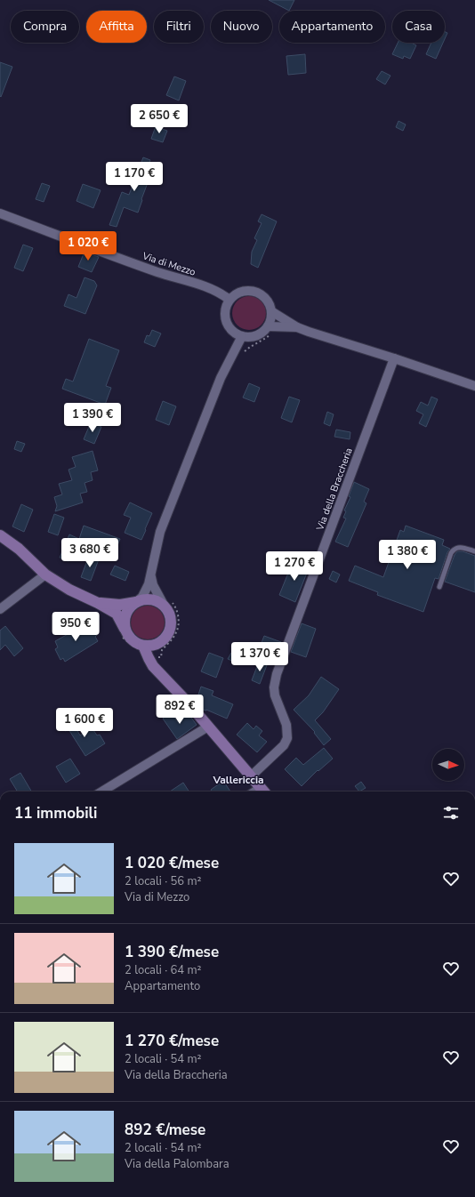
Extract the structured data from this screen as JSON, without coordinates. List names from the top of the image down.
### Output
{
  "streets": {
    "street": ["Via di Mezzo", "Via della Braccheria"]
  },
  "districts": ["Vallericcia"],
  "north": "right",
  "page": {
    "chip": [
      "Compra",
      "Affitta",
      "Filtri",
      "Nuovo",
      "Appartamento",
      "Casa"
    ],
    "price": [
      "2 650 €",
      "1 170 €",
      "1 020 €",
      "1 390 €",
      "3 680 €",
      "1 380 €",
      "1 270 €",
      "950 €",
      "1 370 €",
      "892 €",
      "1 600 €"
    ],
    "heading": "11 immobili",
    "list": [
      {
        "name": "1 020 €/mese",
        "note": "2 locali · 56 m² · Via di Mezzo"
      },
      {
        "name": "1 390 €/mese",
        "note": "2 locali · 64 m² · Appartamento"
      },
      {
        "name": "1 270 €/mese",
        "note": "2 locali · 54 m² · Via della Braccheria"
      },
      {
        "name": "892 €/mese",
        "note": "2 locali · 54 m² · Via della Palombara"
      }
    ]
  }
}
